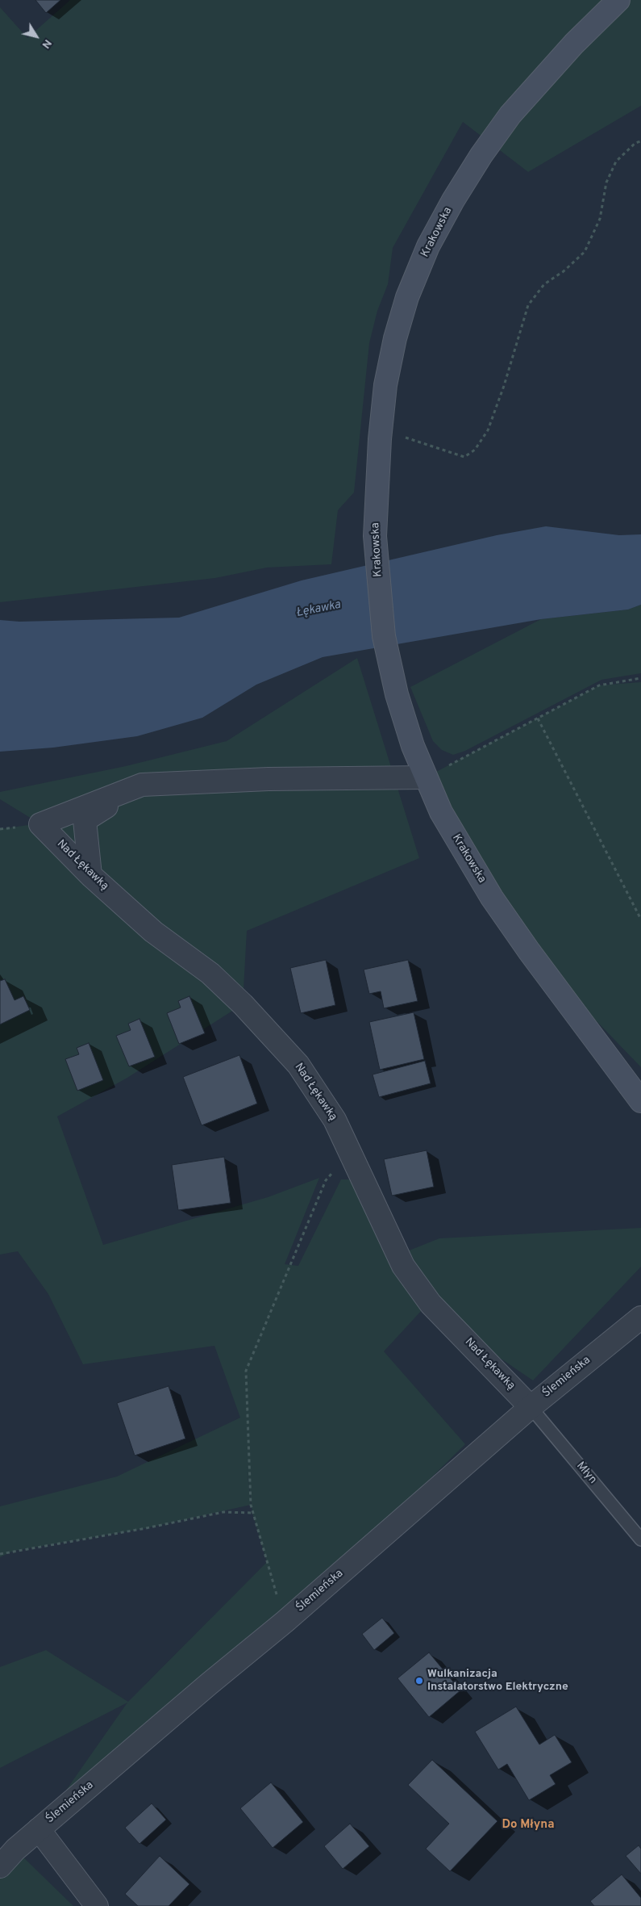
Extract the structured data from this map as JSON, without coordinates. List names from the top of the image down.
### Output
{
  "streets": {
    "main road": ["Krakowska"],
    "street": ["Nad Łękawką", "Ślemieńska"],
    "lane": ["Młyn"]
  },
  "crossings": [
    ["Nad Łękawką", "Ślemieńska"],
    ["Nad Łękawką", "Młyn"],
    ["Ślemieńska", "Młyn"]
  ],
  "districts": ["Do Młyna"],
  "water": ["Łękawka"],
  "places": ["Wulkanizacja Instalatorstwo Elektryczne"],
  "north": "bottom right"
}
